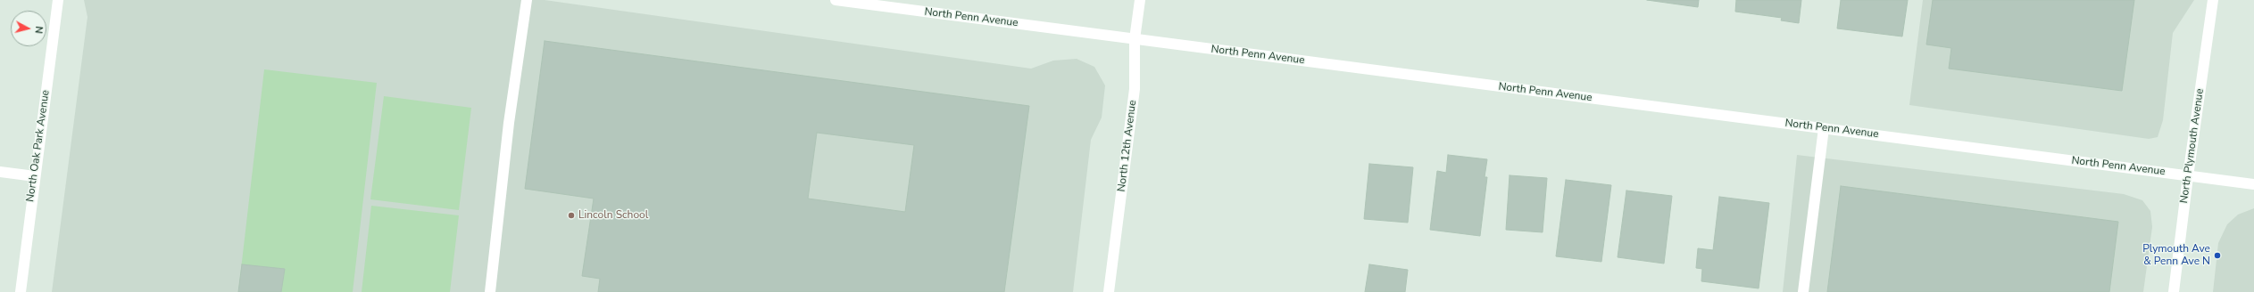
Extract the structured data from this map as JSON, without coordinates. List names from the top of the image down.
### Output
{
  "streets": {
    "main road": [
      "North Penn Avenue",
      "North Oak Park Avenue",
      "North 12th Avenue",
      "North Plymouth Avenue"
    ]
  },
  "crossings": [
    ["North Penn Avenue", "North 12th Avenue"],
    ["North Penn Avenue", "North Plymouth Avenue"]
  ],
  "places": ["Lincoln School", "Plymouth Ave & Penn Ave N"],
  "north": "right"
}
